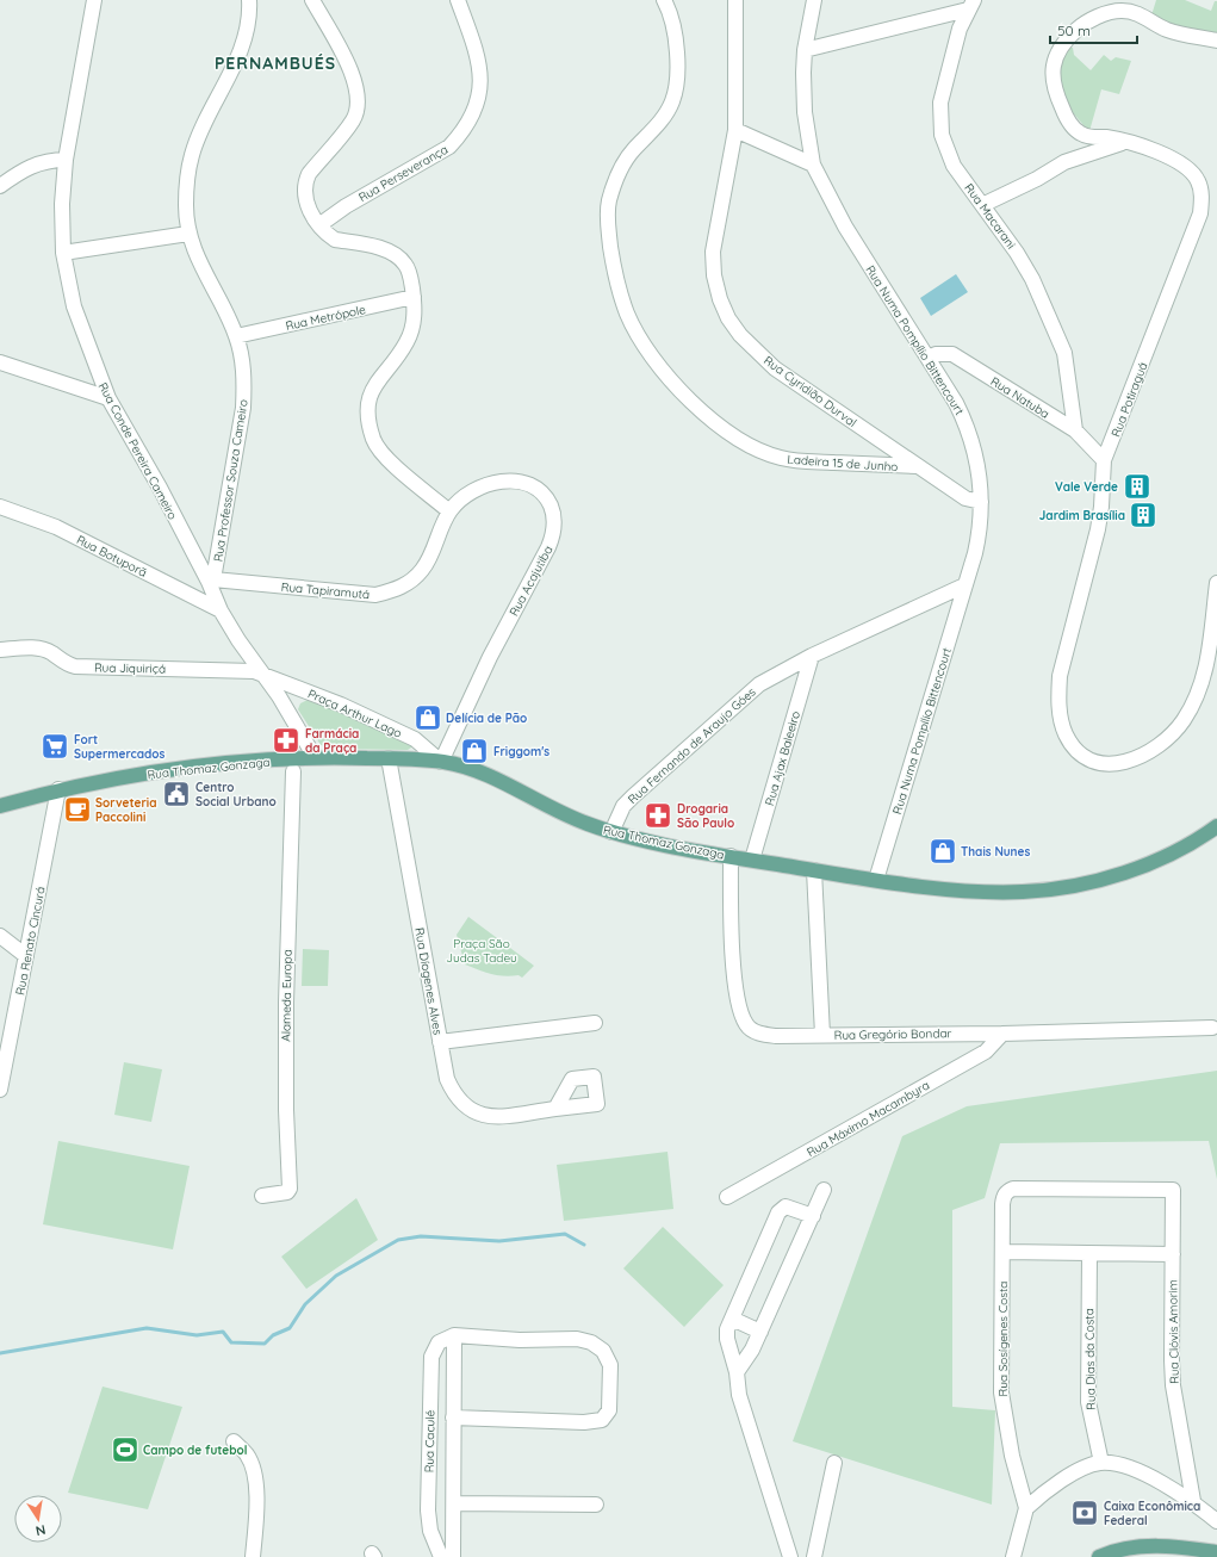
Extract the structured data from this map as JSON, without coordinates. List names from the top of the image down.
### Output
{
  "streets": {
    "main road": ["Rua Thomaz Gonzaga"],
    "street": [
      "Rua Perseverança",
      "Rua Macarani",
      "Rua Metrópole",
      "Rua Numa Pompílio Bittencourt",
      "Rua Cyridião Durval",
      "Rua Natuba",
      "Rua Potiraguá",
      "Rua Conde Pereira Cameiro",
      "Ladeira 15 de Junho",
      "Rua Professor Souza Cameiro",
      "Rua Botuporã",
      "Rua Acajutiba",
      "Rua Tapiramutá",
      "Rua Jiquiriçá",
      "Praça Arthur Lago",
      "Rua Fernando de Araujo Góes",
      "Rua Ajax Baleeiro",
      "Rua Renato Cincurá",
      "Rua Díogenes Alves",
      "Alameda Europa",
      "Rua Gregório Bondar",
      "Rua Máximo Macambyra",
      "Rua Clóvis Amorim",
      "Rua Sosígenes Costa",
      "Rua Dias da Costa",
      "Rua Caculé"
    ]
  },
  "crossings": [
    ["Rua Macarani", "Rua Natuba"],
    ["Rua Metrópole", "Rua Professor Souza Cameiro"],
    ["Rua Numa Pompílio Bittencourt", "Rua Cyridião Durval"],
    ["Rua Numa Pompílio Bittencourt", "Rua Natuba"],
    ["Rua Numa Pompílio Bittencourt", "Rua Fernando de Araujo Góes"],
    ["Rua Numa Pompílio Bittencourt", "Rua Thomaz Gonzaga"],
    ["Rua Cyridião Durval", "Ladeira 15 de Junho"],
    ["Rua Natuba", "Rua Potiraguá"],
    ["Rua Conde Pereira Cameiro", "Rua Professor Souza Cameiro"],
    ["Rua Conde Pereira Cameiro", "Rua Botuporã"],
    ["Rua Conde Pereira Cameiro", "Rua Tapiramutá"],
    ["Rua Conde Pereira Cameiro", "Rua Jiquiriçá"],
    ["Rua Conde Pereira Cameiro", "Praça Arthur Lago"],
    ["Rua Conde Pereira Cameiro", "Rua Thomaz Gonzaga"],
    ["Rua Professor Souza Cameiro", "Rua Tapiramutá"],
    ["Rua Acajutiba", "Rua Tapiramutá"],
    ["Rua Acajutiba", "Praça Arthur Lago"],
    ["Rua Acajutiba", "Rua Thomaz Gonzaga"],
    ["Rua Jiquiriçá", "Praça Arthur Lago"],
    ["Praça Arthur Lago", "Rua Thomaz Gonzaga"],
    ["Rua Fernando de Araujo Góes", "Rua Ajax Baleeiro"],
    ["Rua Fernando de Araujo Góes", "Rua Thomaz Gonzaga"],
    ["Rua Ajax Baleeiro", "Rua Thomaz Gonzaga"],
    ["Rua Thomaz Gonzaga", "Rua Renato Cincurá"],
    ["Rua Thomaz Gonzaga", "Rua Díogenes Alves"],
    ["Rua Thomaz Gonzaga", "Rua Gregório Bondar"],
    ["Rua Gregório Bondar", "Rua Máximo Macambyra"],
    ["Rua Clóvis Amorim", "Rua Sosígenes Costa"]
  ],
  "districts": ["PERNAMBUÉS"],
  "parks": ["Praça São Judas Tadeu"],
  "places": {
    "building": ["Vale Verde", "Jardim Brasília"],
    "shop": ["Delícia de Pão", "Friggom's", "Thais Nunes"],
    "pharmacy": ["Farmácia da Praça", "Drogaria São Paulo"],
    "supermarket": ["Fort Supermercados"],
    "public building": ["Centro Social Urbano"],
    "cafe": ["Sorveteria Paccolini"],
    "sports": ["Campo de futebol"],
    "bank": ["Caixa Econômica Federal"]
  },
  "scale_bar": "50 m",
  "north": "bottom"
}
